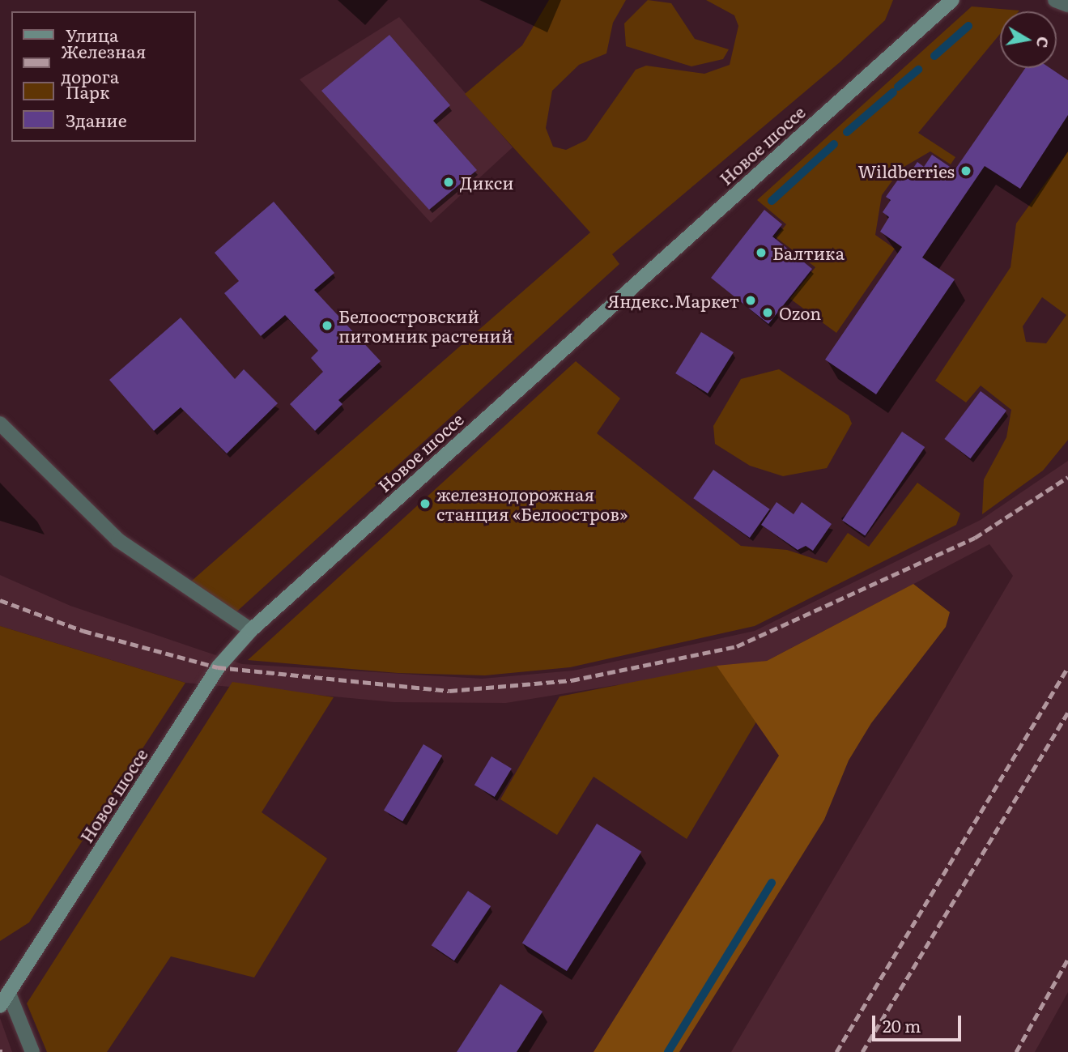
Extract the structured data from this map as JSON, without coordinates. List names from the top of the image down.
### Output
{
  "streets": {
    "main road": ["Новое шоссе"]
  },
  "places": [
    "Wildberries",
    "Дикси",
    "Балтика",
    "Яндекс.Маркет",
    "Ozon",
    "Белоостровский питомник растений",
    "железнодорожная станция «Белоостров»"
  ],
  "legend": [
    "Улица",
    "Железная дорога",
    "Парк",
    "Здание"
  ],
  "scale_bar": "20 m",
  "north": "right"
}
